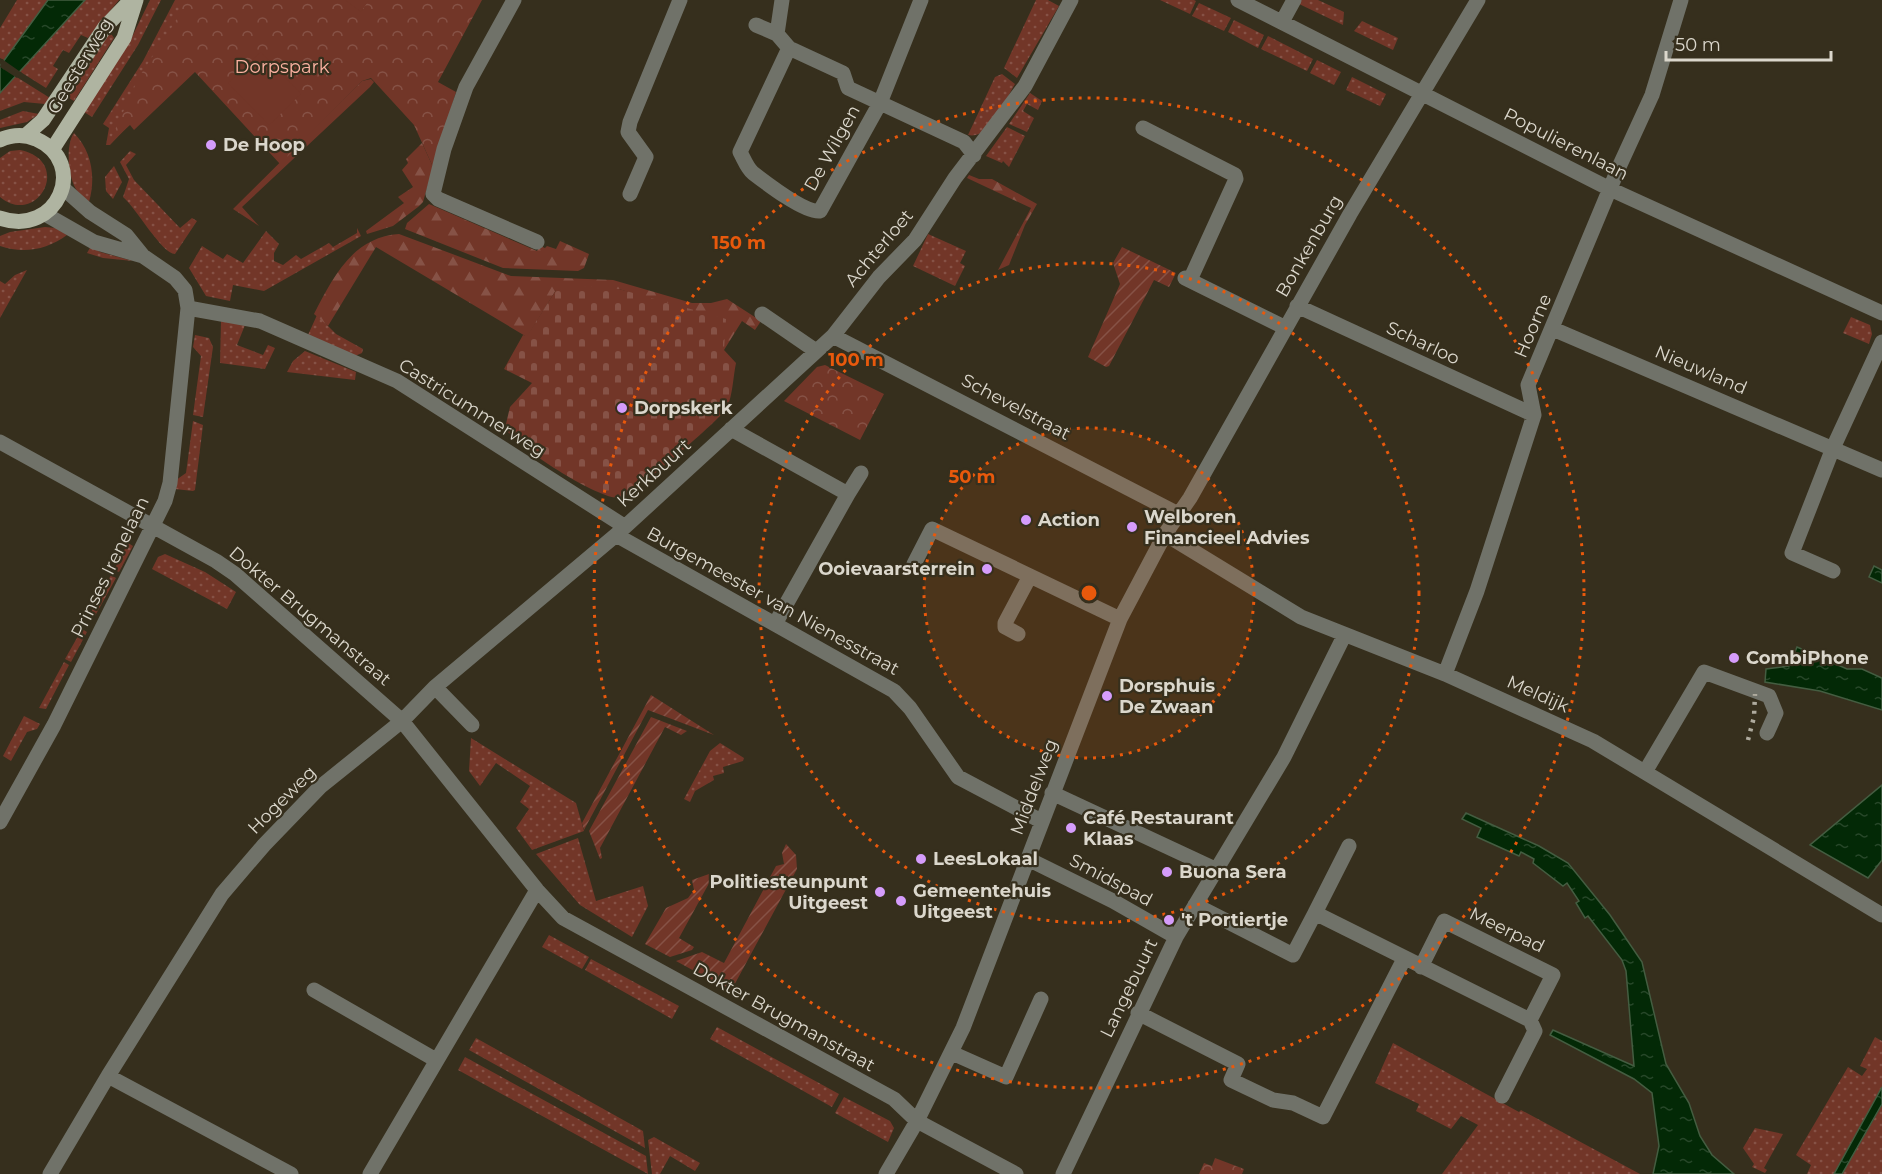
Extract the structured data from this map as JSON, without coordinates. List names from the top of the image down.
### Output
{
  "streets": {
    "main road": ["Geesterweg"],
    "street": [
      "Populierenlaan",
      "De Wilgen",
      "Bonkenburg",
      "Achterloet",
      "Hoorne",
      "Scharloo",
      "Nieuwland",
      "Schevelstraat",
      "Castricummerweg",
      "Kerkbuurt",
      "Prinses Irenelaan",
      "Burgemeester van Nienesstraat",
      "Dokter Brugmanstraat",
      "Meldijk",
      "Middelweg",
      "Hogeweg",
      "Smidspad",
      "Meerpad",
      "Langebuurt"
    ]
  },
  "crossings": [
    ["Populierenlaan", "Bonkenburg"],
    ["Populierenlaan", "Hoorne"],
    ["Bonkenburg", "Scharloo"],
    ["Bonkenburg", "Schevelstraat"],
    ["Bonkenburg", "Middelweg"],
    ["Achterloet", "Schevelstraat"],
    ["Achterloet", "Kerkbuurt"],
    ["Hoorne", "Scharloo"],
    ["Hoorne", "Nieuwland"],
    ["Hoorne", "Meldijk"],
    ["Schevelstraat", "Kerkbuurt"],
    ["Schevelstraat", "Middelweg"],
    ["Castricummerweg", "Kerkbuurt"],
    ["Castricummerweg", "Prinses Irenelaan"],
    ["Castricummerweg", "Burgemeester van Nienesstraat"],
    ["Castricummerweg", "Hogeweg"],
    ["Kerkbuurt", "Burgemeester van Nienesstraat"],
    ["Kerkbuurt", "Hogeweg"],
    ["Prinses Irenelaan", "Dokter Brugmanstraat"],
    ["Burgemeester van Nienesstraat", "Middelweg"],
    ["Burgemeester van Nienesstraat", "Hogeweg"],
    ["Dokter Brugmanstraat", "Middelweg"],
    ["Dokter Brugmanstraat", "Hogeweg"],
    ["Meldijk", "Middelweg"],
    ["Meldijk", "Langebuurt"],
    ["Middelweg", "Smidspad"],
    ["Smidspad", "Langebuurt"]
  ],
  "parks": ["Dorpspark"],
  "places": [
    "De Hoop",
    "Dorpskerk",
    "Action",
    "Welboren Financieel Advies",
    "Ooievaarsterrein",
    "CombiPhone",
    "Dorsphuis De Zwaan",
    "Café Restaurant Klaas",
    "LeesLokaal",
    "Buona Sera",
    "Politiesteunpunt Uitgeest",
    "Gemeentehuis Uitgeest",
    "'t Portiertje"
  ],
  "scale_bar": "50 m",
  "rings": ["150 m", "100 m", "50 m"]
}
